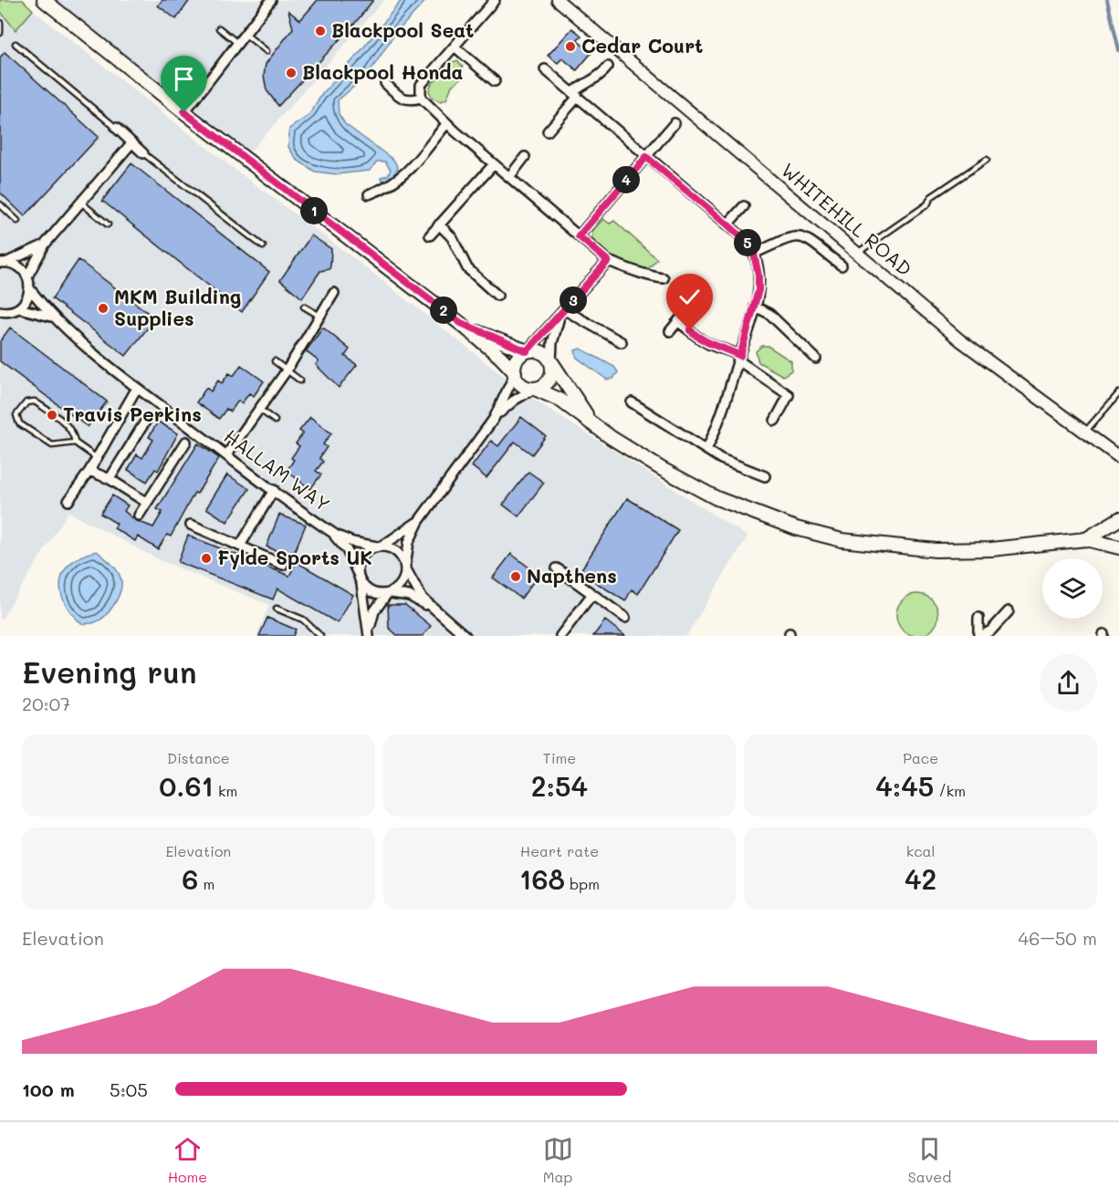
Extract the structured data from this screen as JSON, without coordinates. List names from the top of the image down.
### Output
{
  "streets": {
    "street": ["WHITEHILL ROAD", "HALLAM WAY"]
  },
  "places": [
    "Blackpool Seat",
    "Cedar Court",
    "Blackpool Honda",
    "MKM Building Supplies",
    "Travis Perkins",
    "Fylde Sports UK",
    "Napthens"
  ],
  "page": {
    "pins": [
      "4",
      "1",
      "5",
      "3",
      "2"
    ],
    "heading": ["Evening run", "20:07"],
    "stats": [
      ["Distance", "0.61 km"],
      ["Time", "2:54"],
      ["Pace", "4:45 /km"],
      ["Elevation", "6 m"],
      ["Heart rate", "168 bpm"],
      ["kcal", "42"]
    ],
    "chart": ["Elevation", "46–50 m"],
    "list": [
      {
        "name": "100 m",
        "note": "5:05"
      }
    ],
    "tabs": ["Home", "Map", "Saved"]
  }
}
